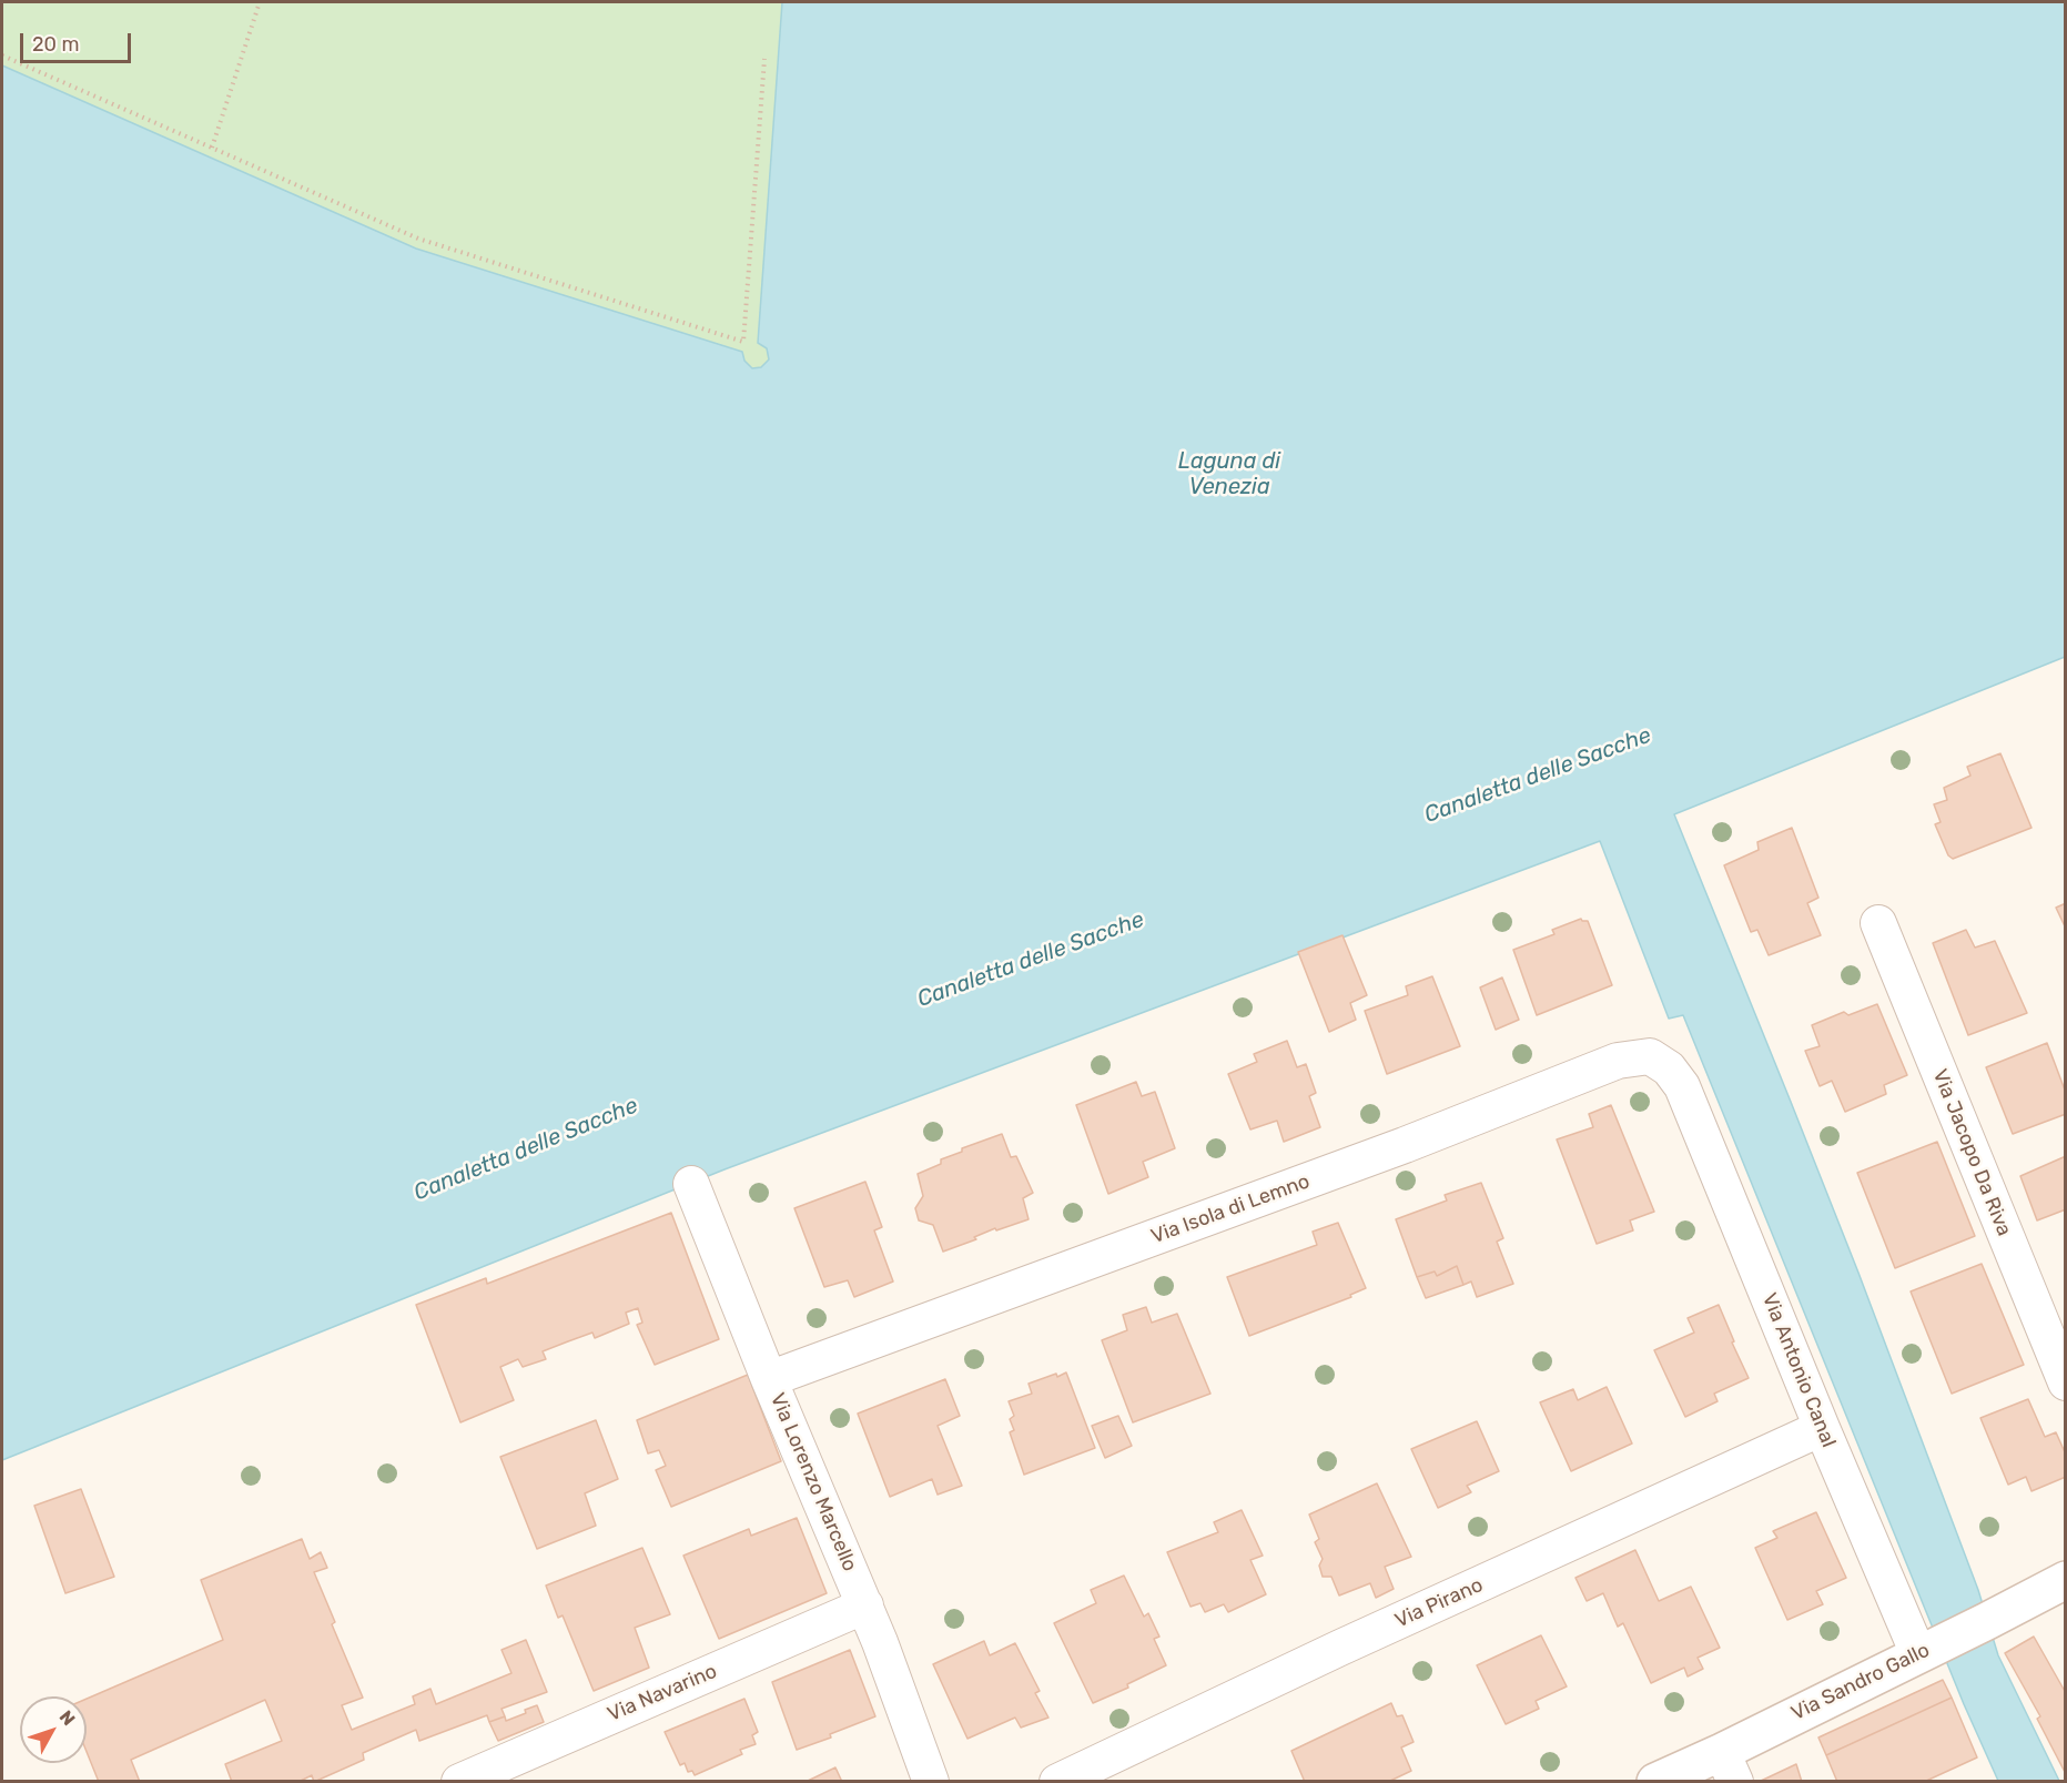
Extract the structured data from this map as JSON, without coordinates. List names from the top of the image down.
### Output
{
  "streets": {
    "street": [
      "Via Jacopo Da Riva",
      "Via Isola di Lemno",
      "Via Antonio Canal",
      "Via Lorenzo Marcello",
      "Via Pirano",
      "Via Sandro Gallo",
      "Via Navarino"
    ]
  },
  "crossings": [
    ["Via Isola di Lemno", "Via Antonio Canal"],
    ["Via Isola di Lemno", "Via Lorenzo Marcello"],
    ["Via Antonio Canal", "Via Pirano"],
    ["Via Antonio Canal", "Via Sandro Gallo"],
    ["Via Lorenzo Marcello", "Via Navarino"]
  ],
  "water": ["Laguna di Venezia", "Canaletta delle Sacche"],
  "scale_bar": "20 m",
  "north": "top right"
}
